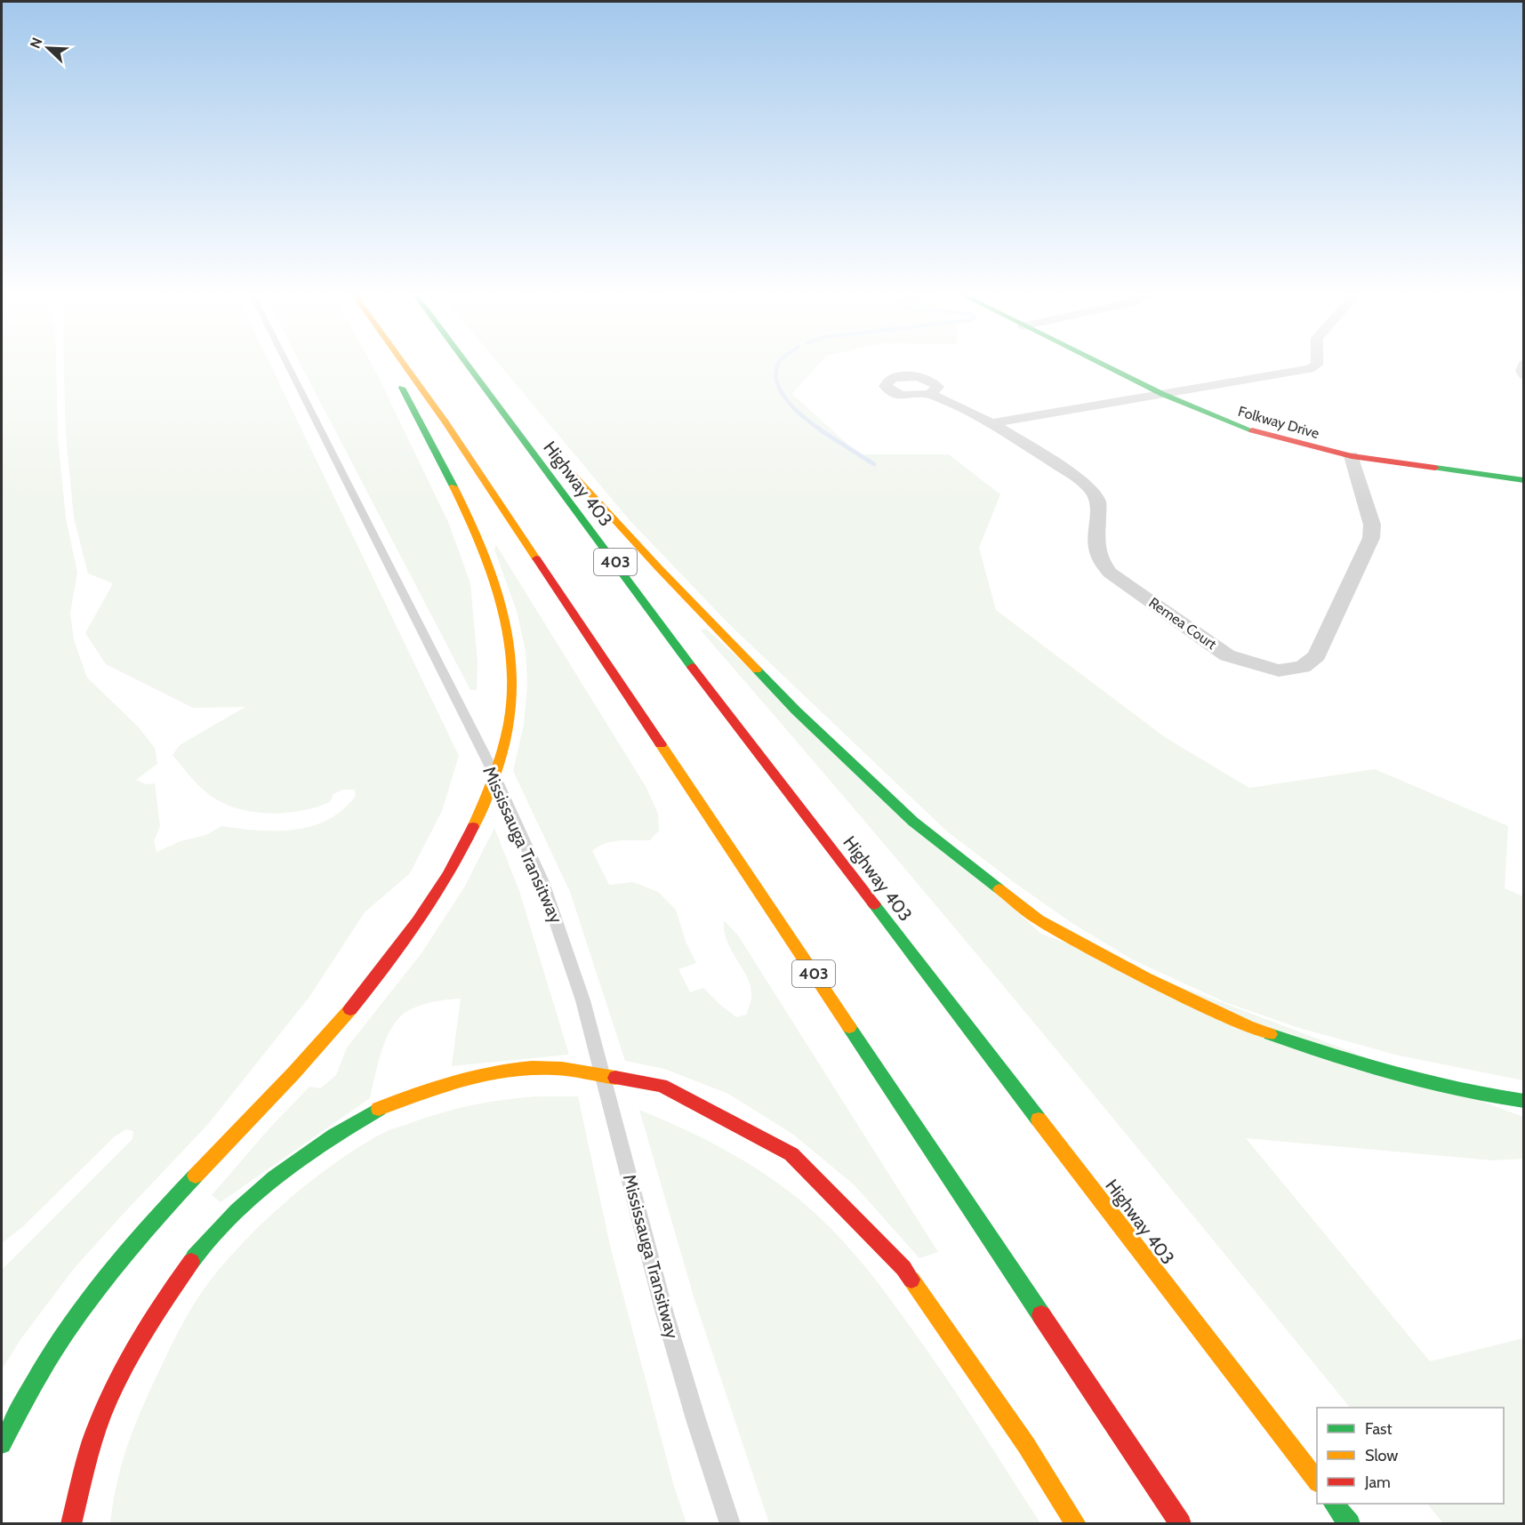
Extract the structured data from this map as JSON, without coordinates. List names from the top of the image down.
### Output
{
  "streets": {
    "main road": ["Folkway Drive", "Highway 403", "403"],
    "street": ["Remea Court"],
    "lane": ["Mississauga Transitway"]
  },
  "crossings": [
    ["Folkway Drive", "Remea Court"]
  ],
  "legend": ["Fast", "Slow", "Jam"],
  "north": "top left"
}
